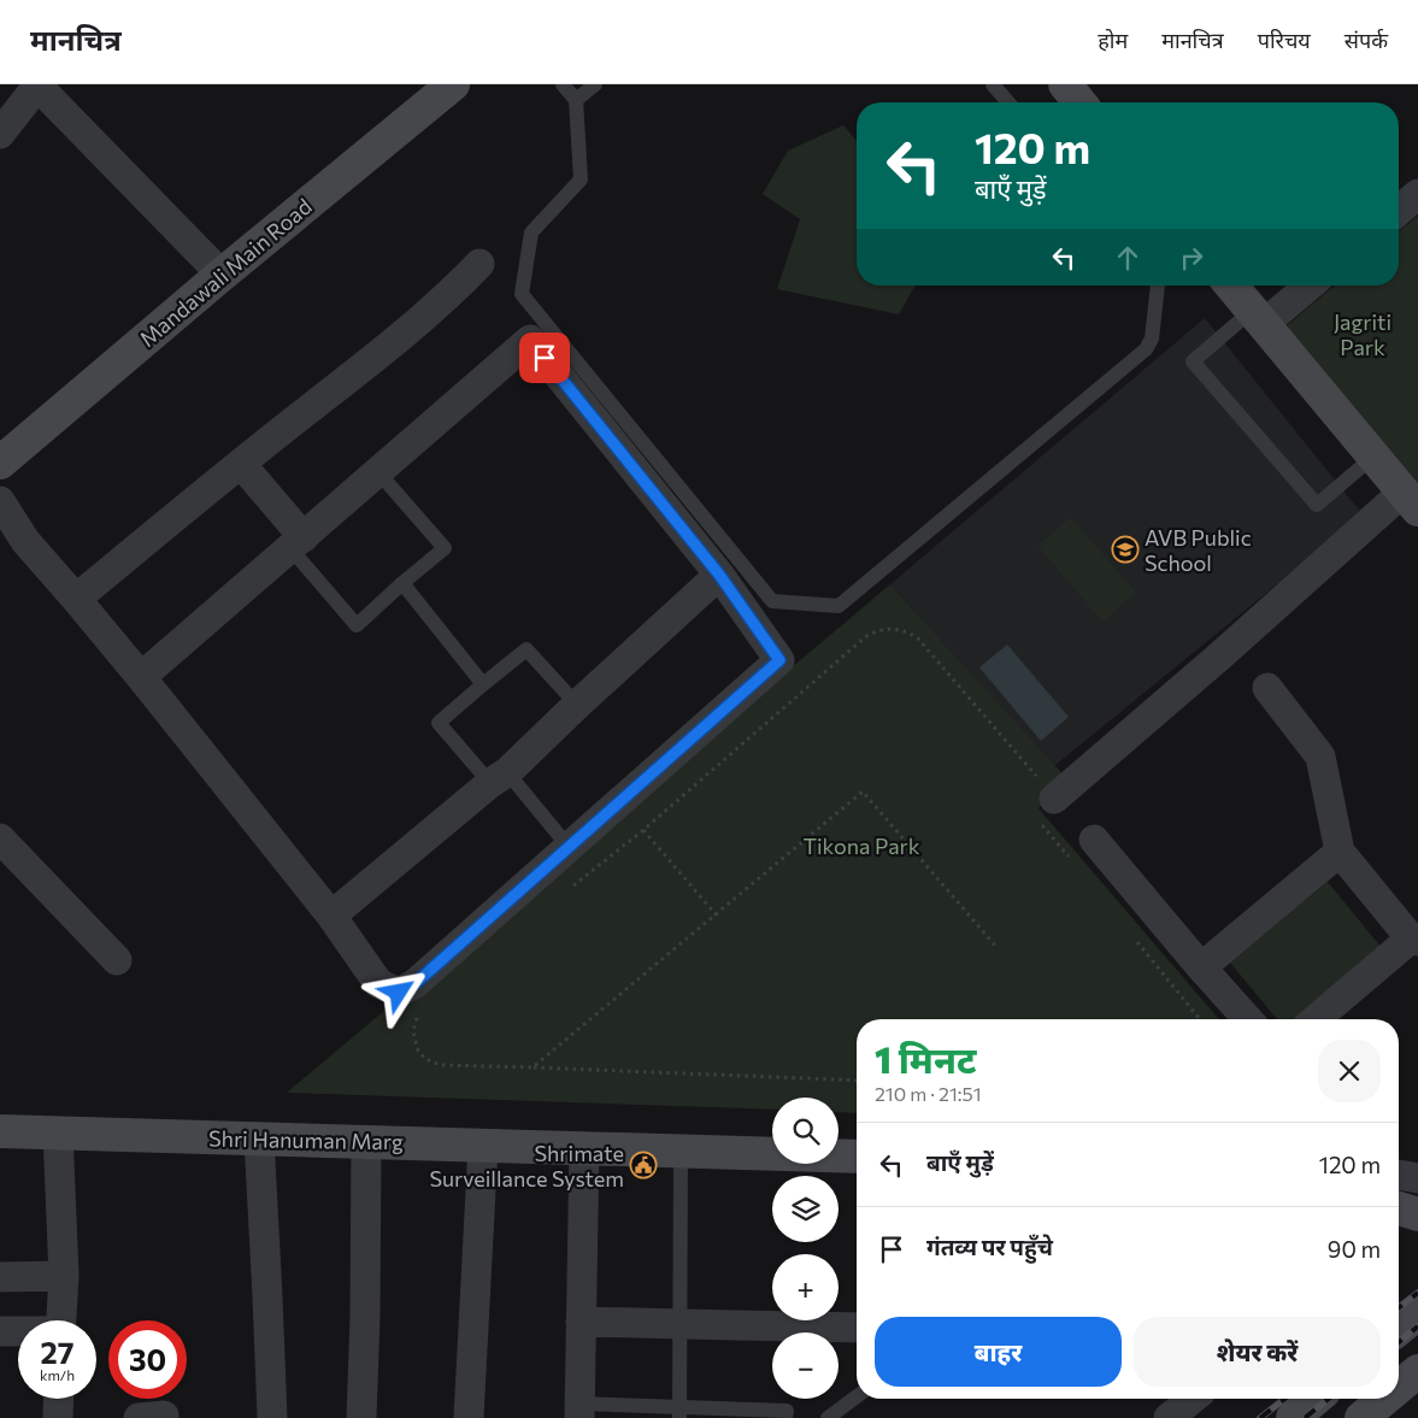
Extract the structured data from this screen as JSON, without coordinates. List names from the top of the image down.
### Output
{
  "streets": {
    "street": ["Mandawali Main Road", "Shri Hanuman Marg"]
  },
  "parks": ["Jagriti Park", "Tikona Park"],
  "places": {
    "school or university": ["AVB Public School"],
    "public building": ["Shrimate Surveillance System"]
  },
  "page": {
    "header": "मानचित्र",
    "nav": [
      "होम",
      "मानचित्र",
      "परिचय",
      "संपर्क"
    ],
    "turn": ["120 m", "बाएँ मुड़ें"],
    "heading": ["1 मिनट", "210 m · 21:51"],
    "map_buttons": ["+", "−"],
    "list": [
      {
        "name": "बाएँ मुड़ें",
        "value": "120 m"
      },
      {
        "name": "गंतव्य पर पहुँचे",
        "value": "90 m"
      }
    ],
    "buttons": ["बाहर", "शेयर करें"],
    "speed": "27 km/h",
    "limit": "30"
  }
}
